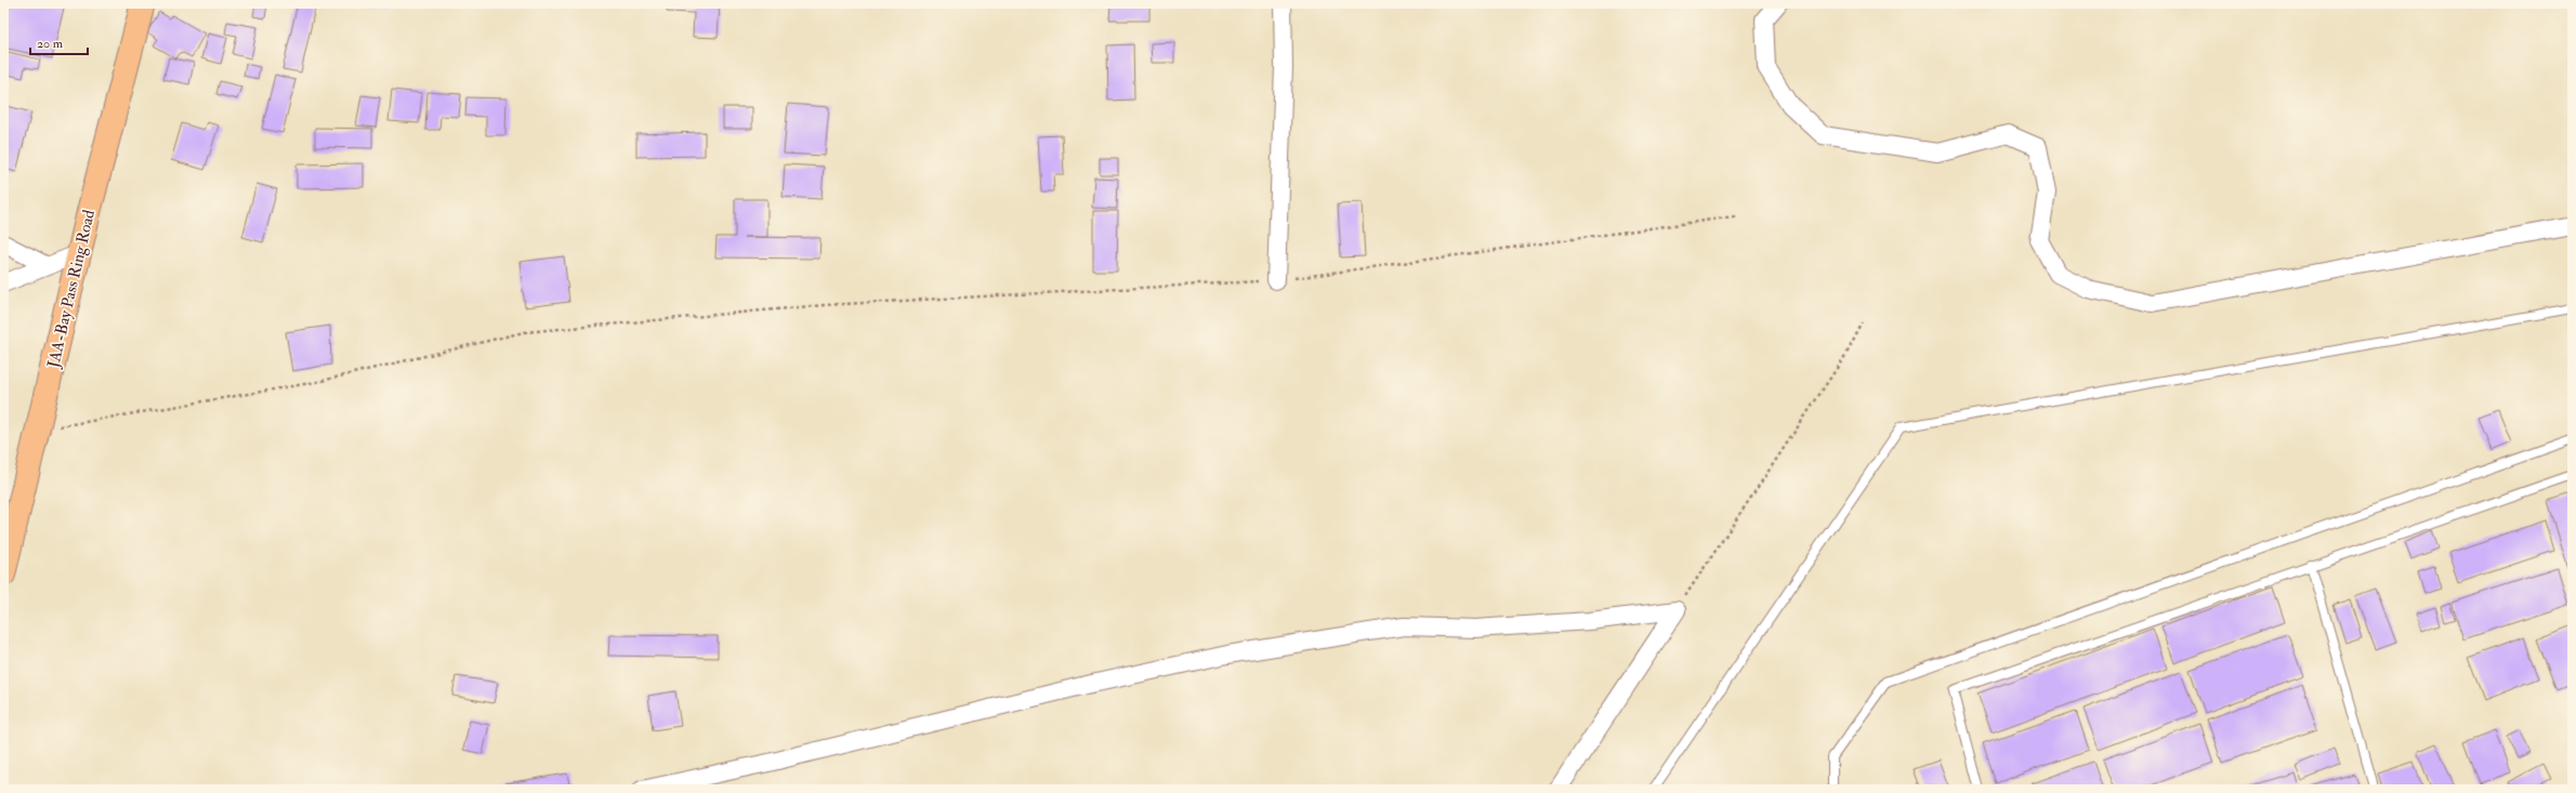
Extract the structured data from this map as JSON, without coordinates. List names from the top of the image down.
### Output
{
  "streets": {
    "highway": ["JAA-Bay Pass Ring Road"]
  },
  "scale_bar": "20 m"
}
